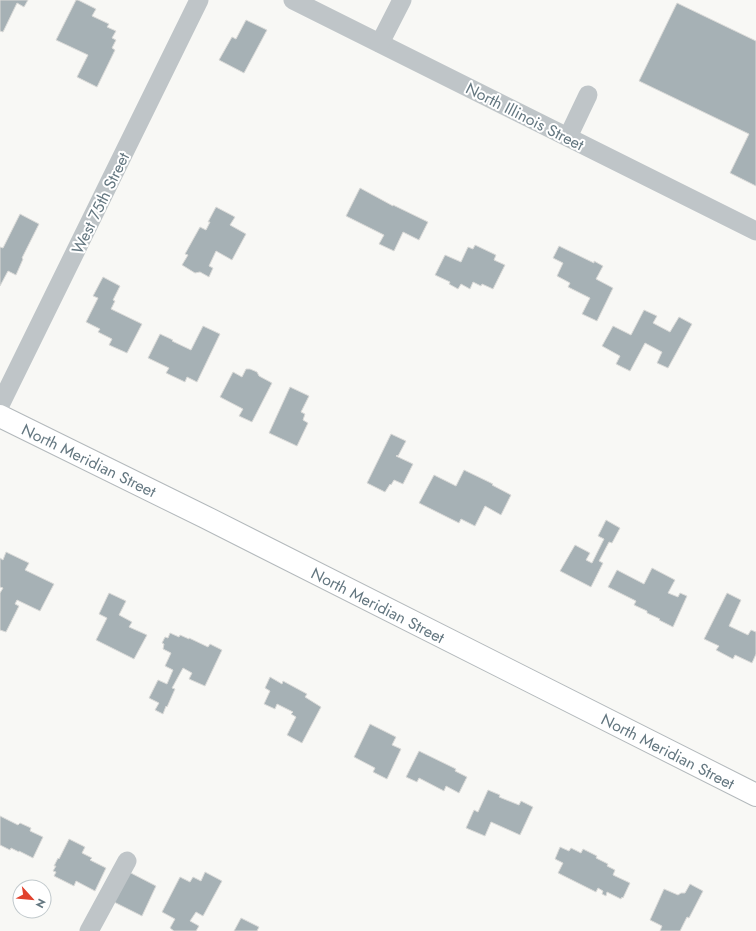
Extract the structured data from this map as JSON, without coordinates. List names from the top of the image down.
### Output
{
  "streets": {
    "main road": ["North Meridian Street"],
    "street": ["North Illinois Street", "West 75th Street"]
  },
  "north": "bottom right"
}
